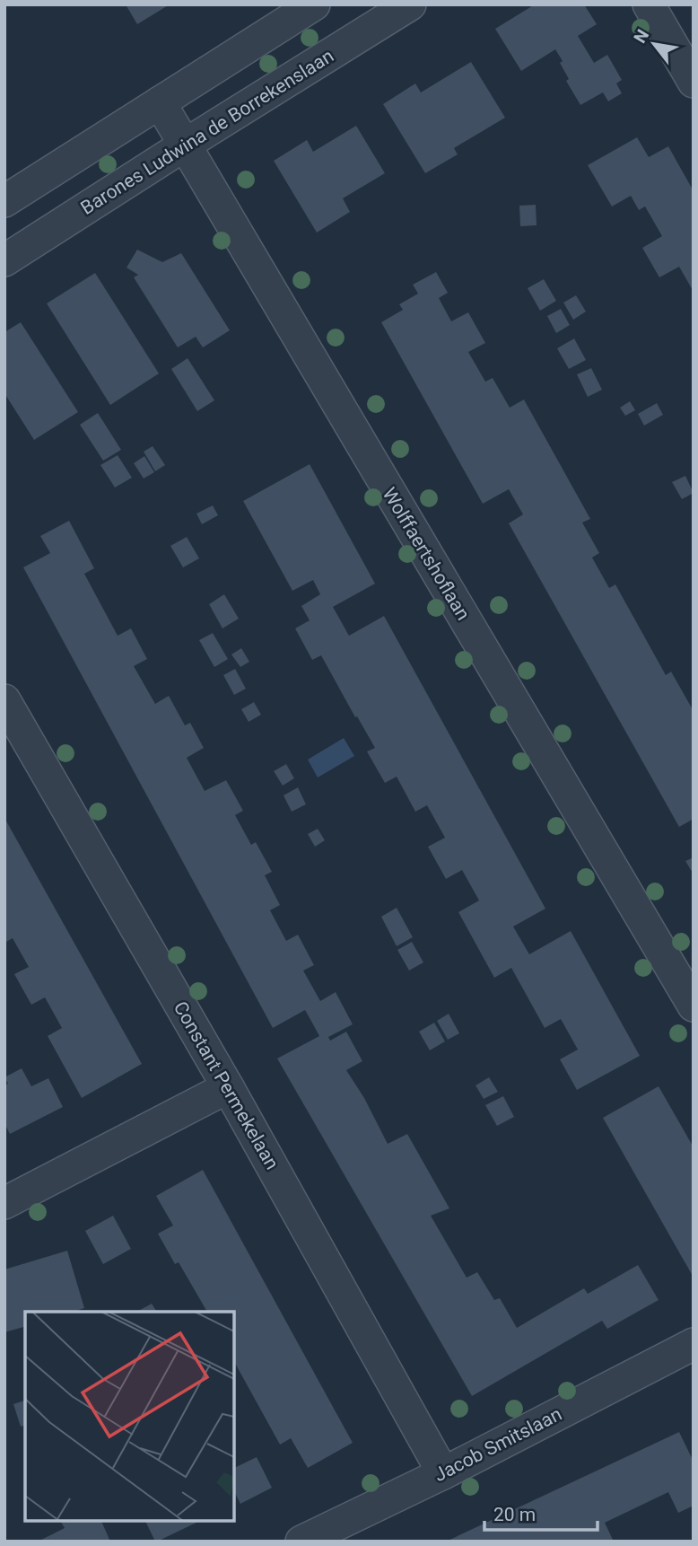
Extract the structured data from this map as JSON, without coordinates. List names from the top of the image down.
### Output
{
  "streets": {
    "street": [
      "Barones Ludwina de Borrekenslaan",
      "Wolffaertshoflaan",
      "Constant Permekelaan",
      "Jacob Smitslaan"
    ]
  },
  "crossings": [
    ["Barones Ludwina de Borrekenslaan", "Wolffaertshoflaan"],
    ["Constant Permekelaan", "Jacob Smitslaan"]
  ],
  "scale_bar": "20 m",
  "north": "top left"
}
